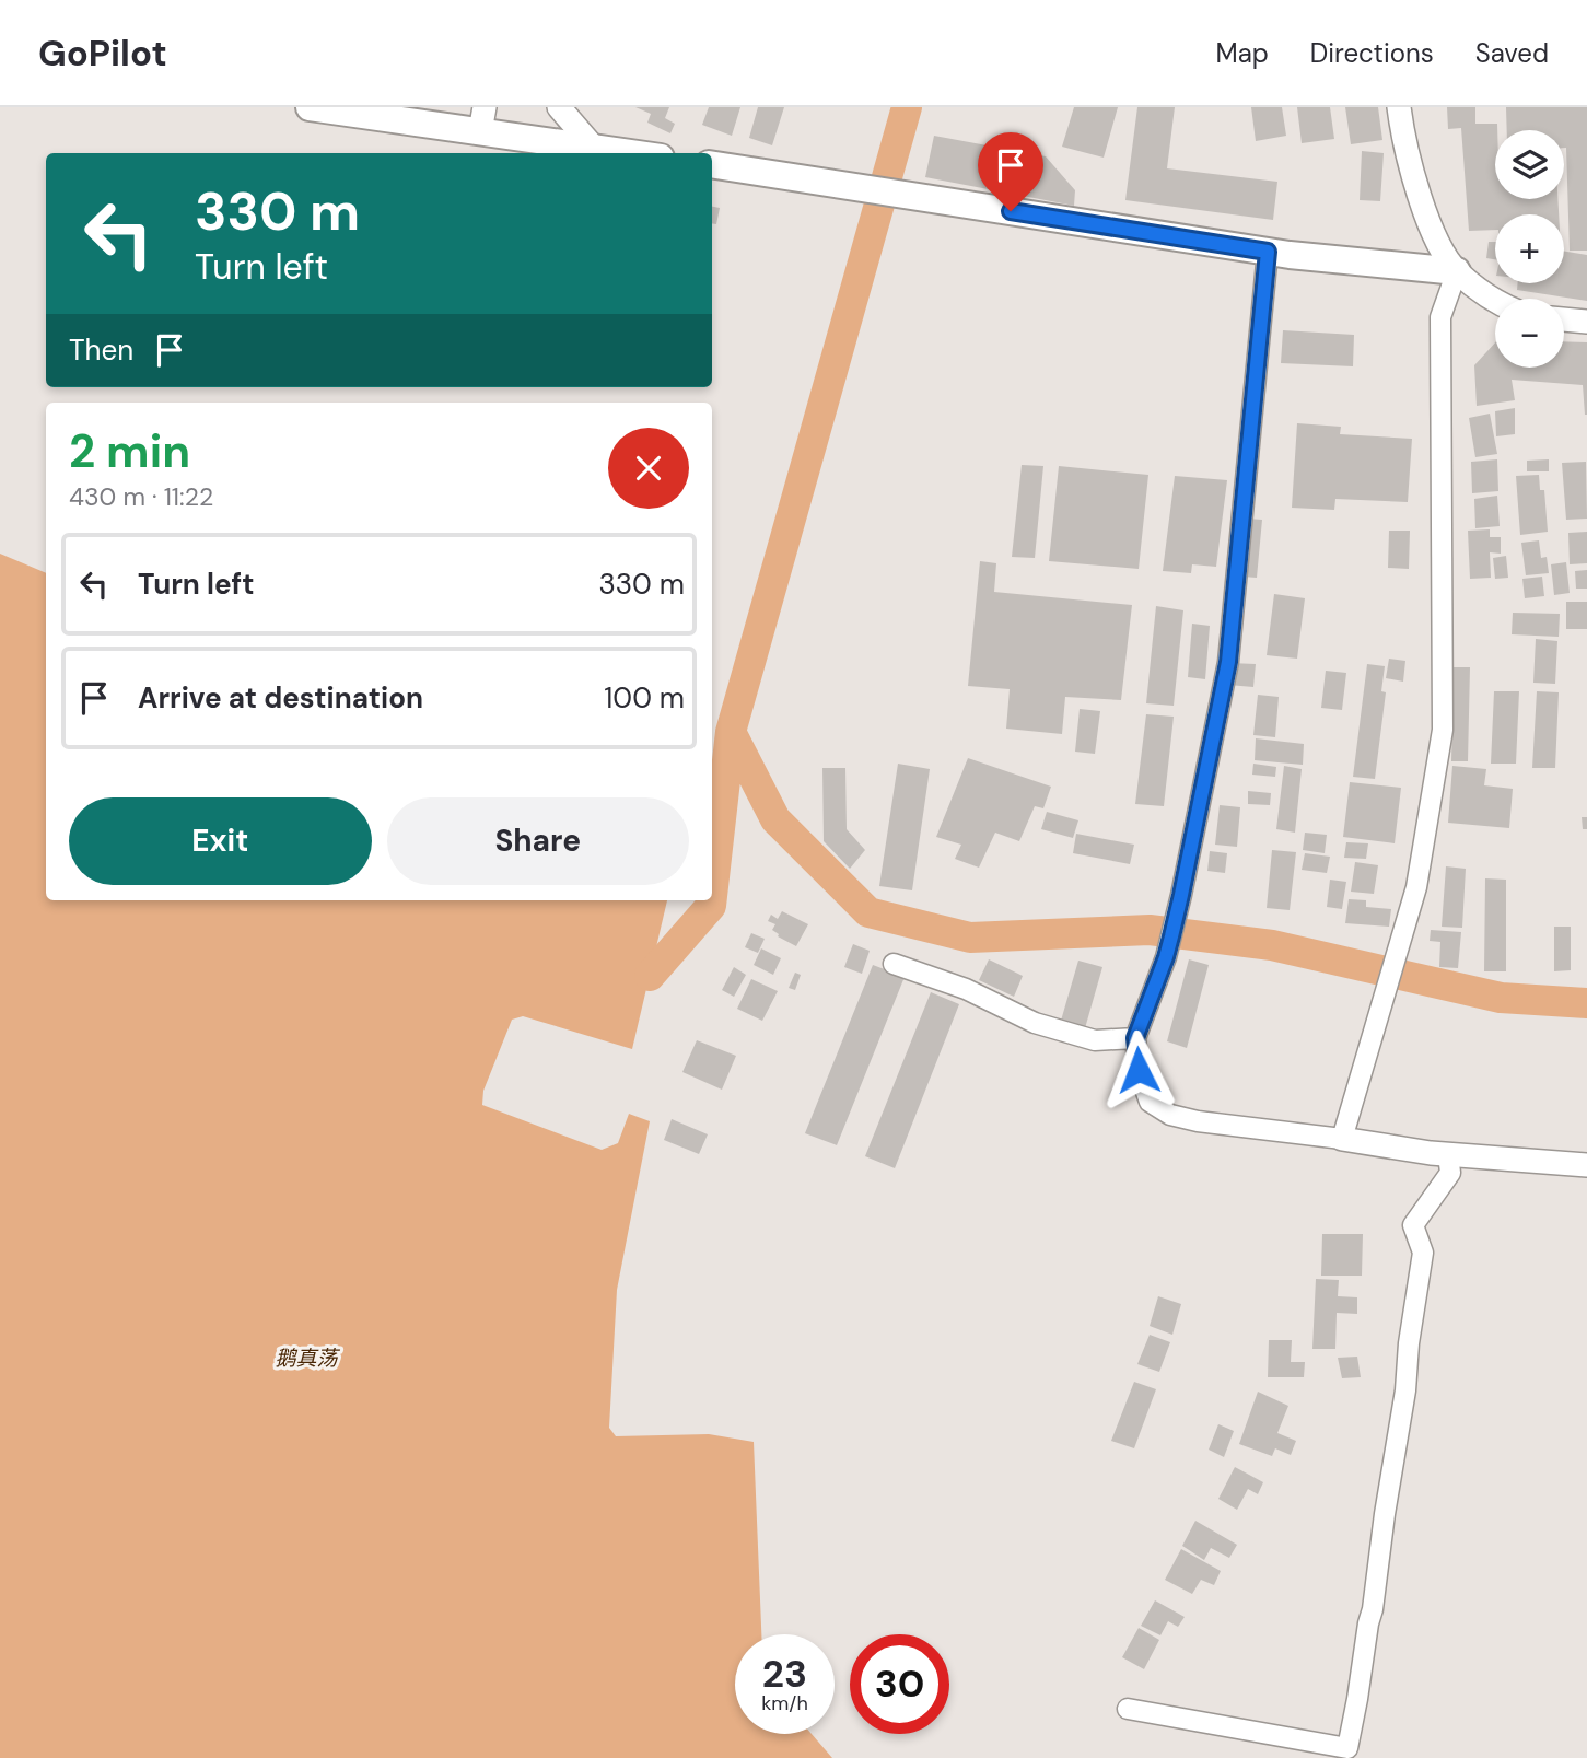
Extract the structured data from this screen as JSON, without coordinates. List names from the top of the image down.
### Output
{
  "water": ["鹅真荡"],
  "page": {
    "header": "GoPilot",
    "nav": ["Map", "Directions", "Saved"],
    "map_buttons": ["+", "−"],
    "turn": ["330 m", "Turn left"],
    "then": "Then",
    "heading": ["2 min", "430 m · 11:22"],
    "list": [
      {
        "name": "Turn left",
        "value": "330 m"
      },
      {
        "name": "Arrive at destination",
        "value": "100 m"
      }
    ],
    "buttons": ["Exit", "Share"],
    "speed": "23 km/h",
    "limit": "30"
  }
}
